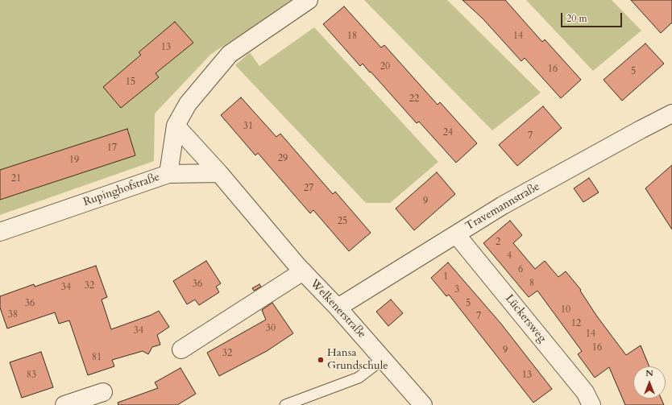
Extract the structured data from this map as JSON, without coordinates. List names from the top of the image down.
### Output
{
  "streets": {
    "street": [
      "Rupinghofstraße",
      "Travemannstraße",
      "Welkenerstraße",
      "Lückersweg"
    ]
  },
  "crossings": [
    ["Rupinghofstraße", "Welkenerstraße"],
    ["Travemannstraße", "Welkenerstraße"],
    ["Travemannstraße", "Lückersweg"]
  ],
  "places": ["Hansa Grundschule"],
  "house_numbers": [
    "18",
    "14",
    "13",
    "20",
    "16",
    "5",
    "15",
    "22",
    "31",
    "24",
    "7",
    "17",
    "29",
    "19",
    "21",
    "27",
    "9",
    "25",
    "2",
    "4",
    "6",
    "1",
    "8",
    "36",
    "32",
    "34",
    "3",
    "36",
    "5",
    "10",
    "38",
    "7",
    "12",
    "30",
    "34",
    "14",
    "16",
    "9",
    "32",
    "81",
    "83",
    "13"
  ],
  "scale_bar": "20 m",
  "north": "top"
}
